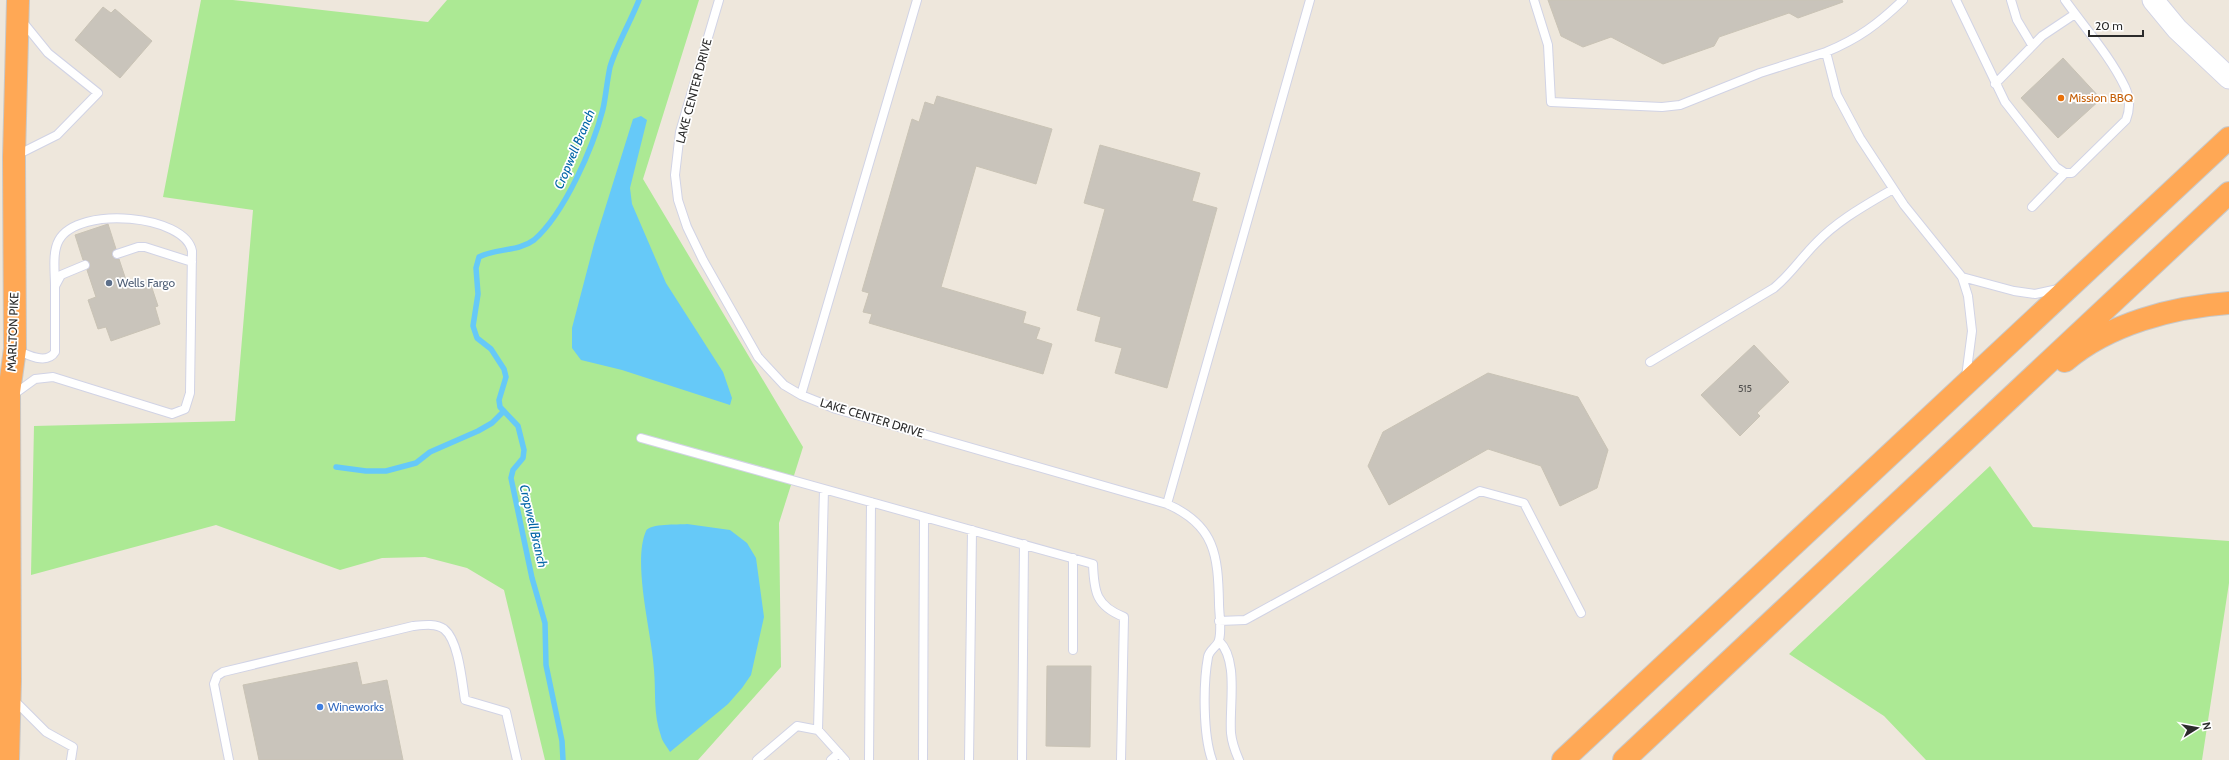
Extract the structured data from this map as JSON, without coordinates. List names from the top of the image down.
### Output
{
  "streets": {
    "highway": ["MARLTON PIKE"],
    "lane": ["LAKE CENTER DRIVE"]
  },
  "water": ["Cropwell Branch"],
  "places": ["Mission BBQ", "Wells Fargo", "Wineworks"],
  "house_numbers": ["515"],
  "scale_bar": "20 m",
  "north": "right"
}
